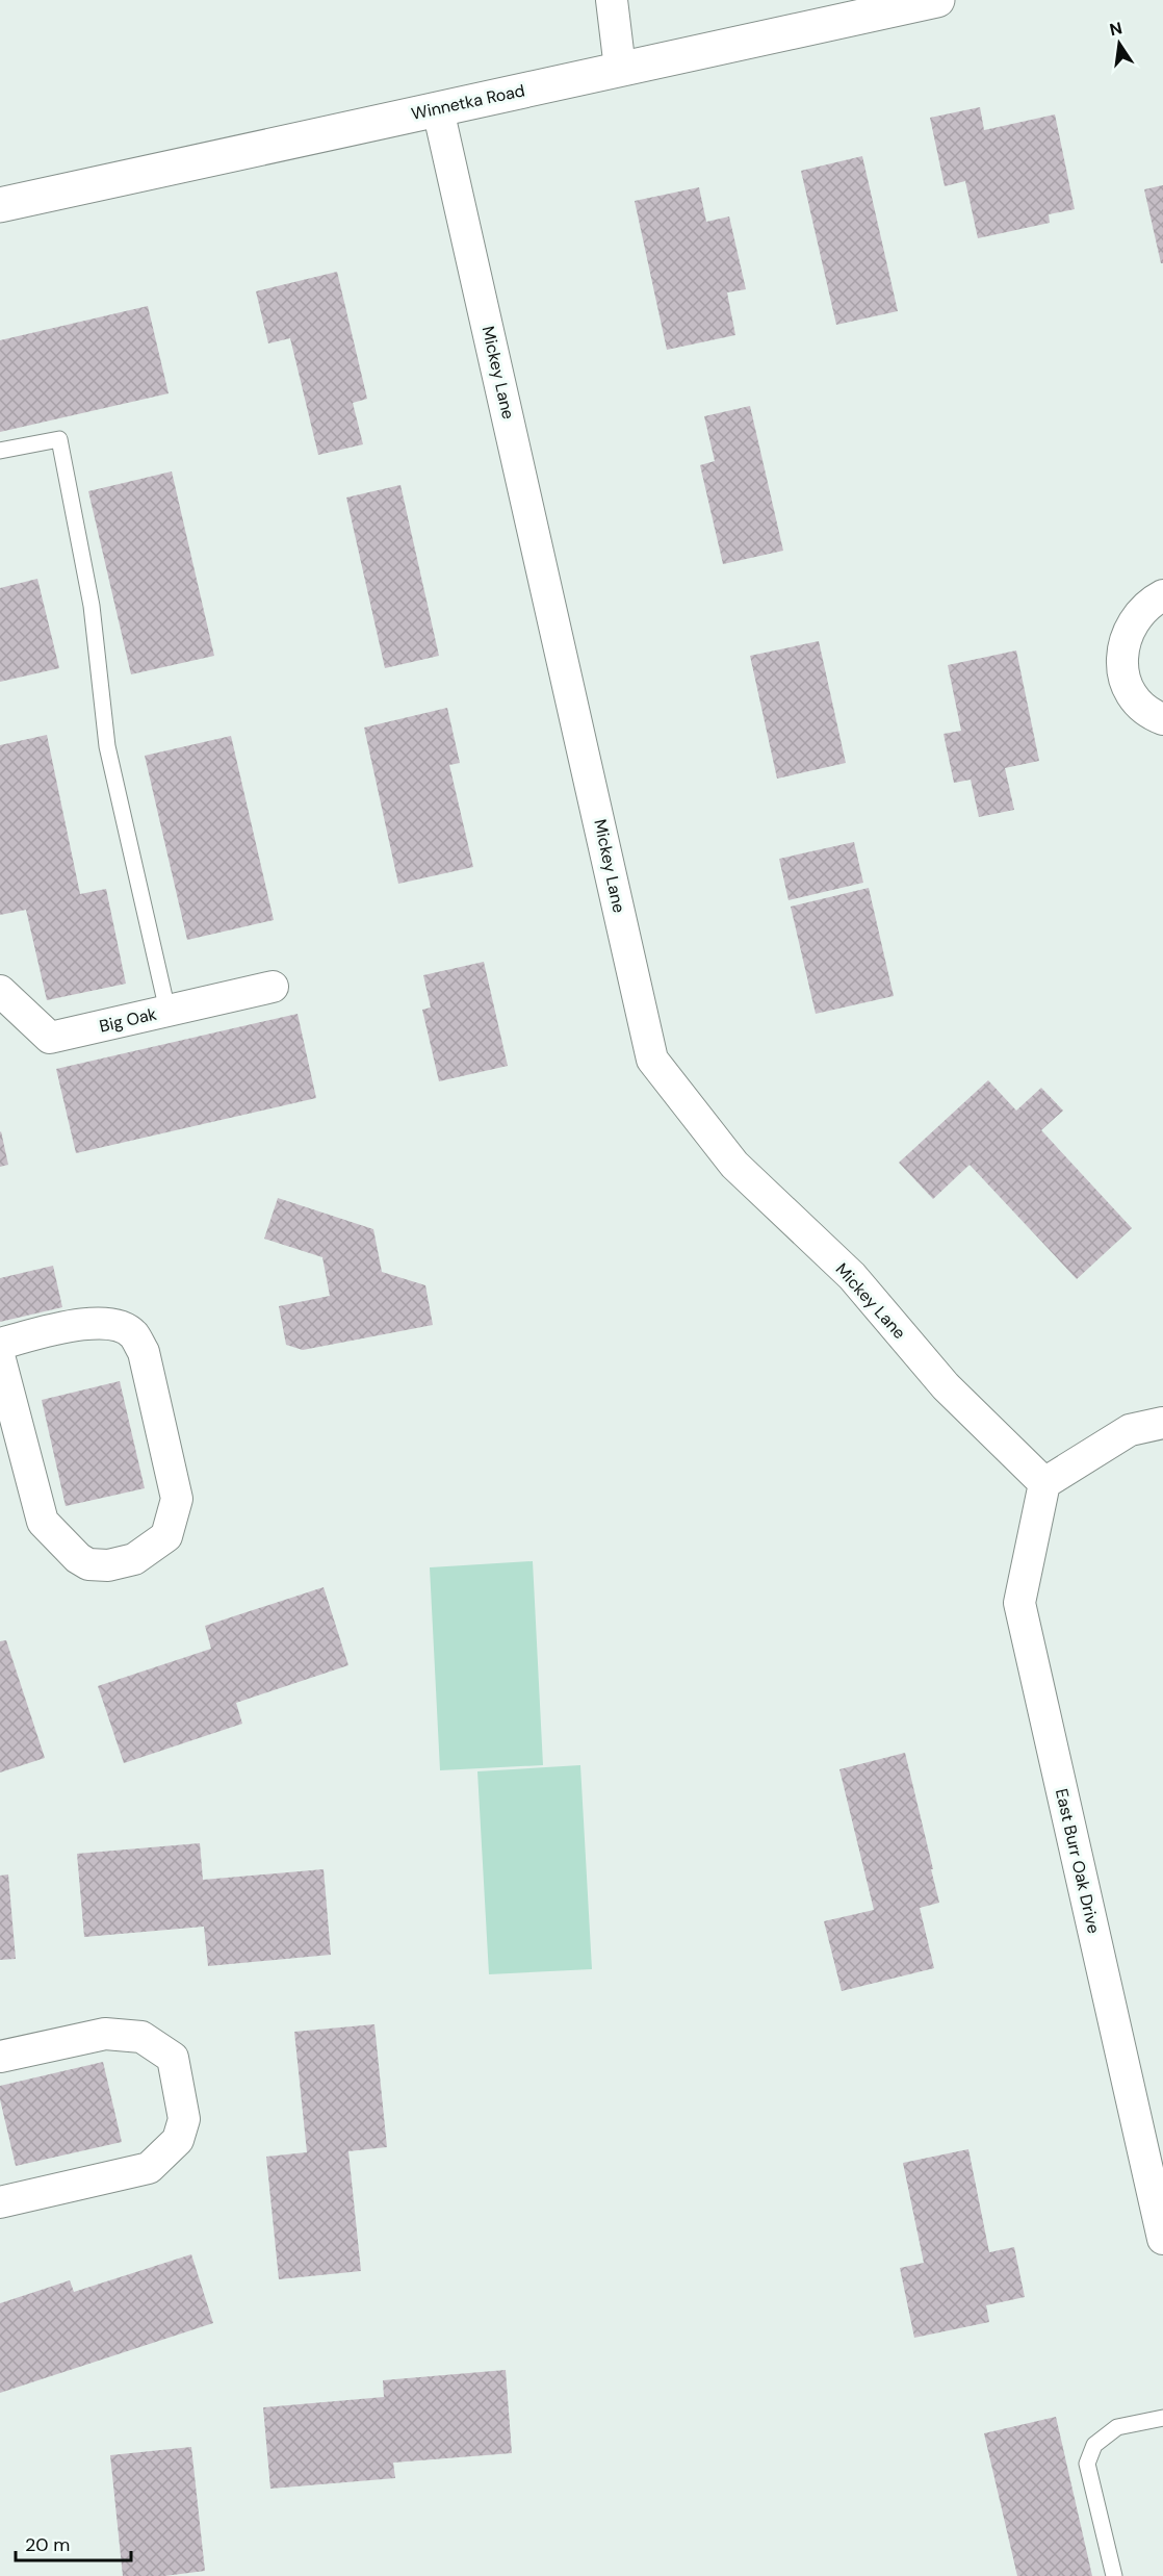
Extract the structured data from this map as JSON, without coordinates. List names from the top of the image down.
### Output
{
  "streets": {
    "street": [
      "Winnetka Road",
      "Mickey Lane",
      "Big Oak",
      "East Burr Oak Drive"
    ]
  },
  "crossings": [
    ["Winnetka Road", "Mickey Lane"],
    ["Mickey Lane", "East Burr Oak Drive"]
  ],
  "scale_bar": "20 m",
  "north": "top"
}
